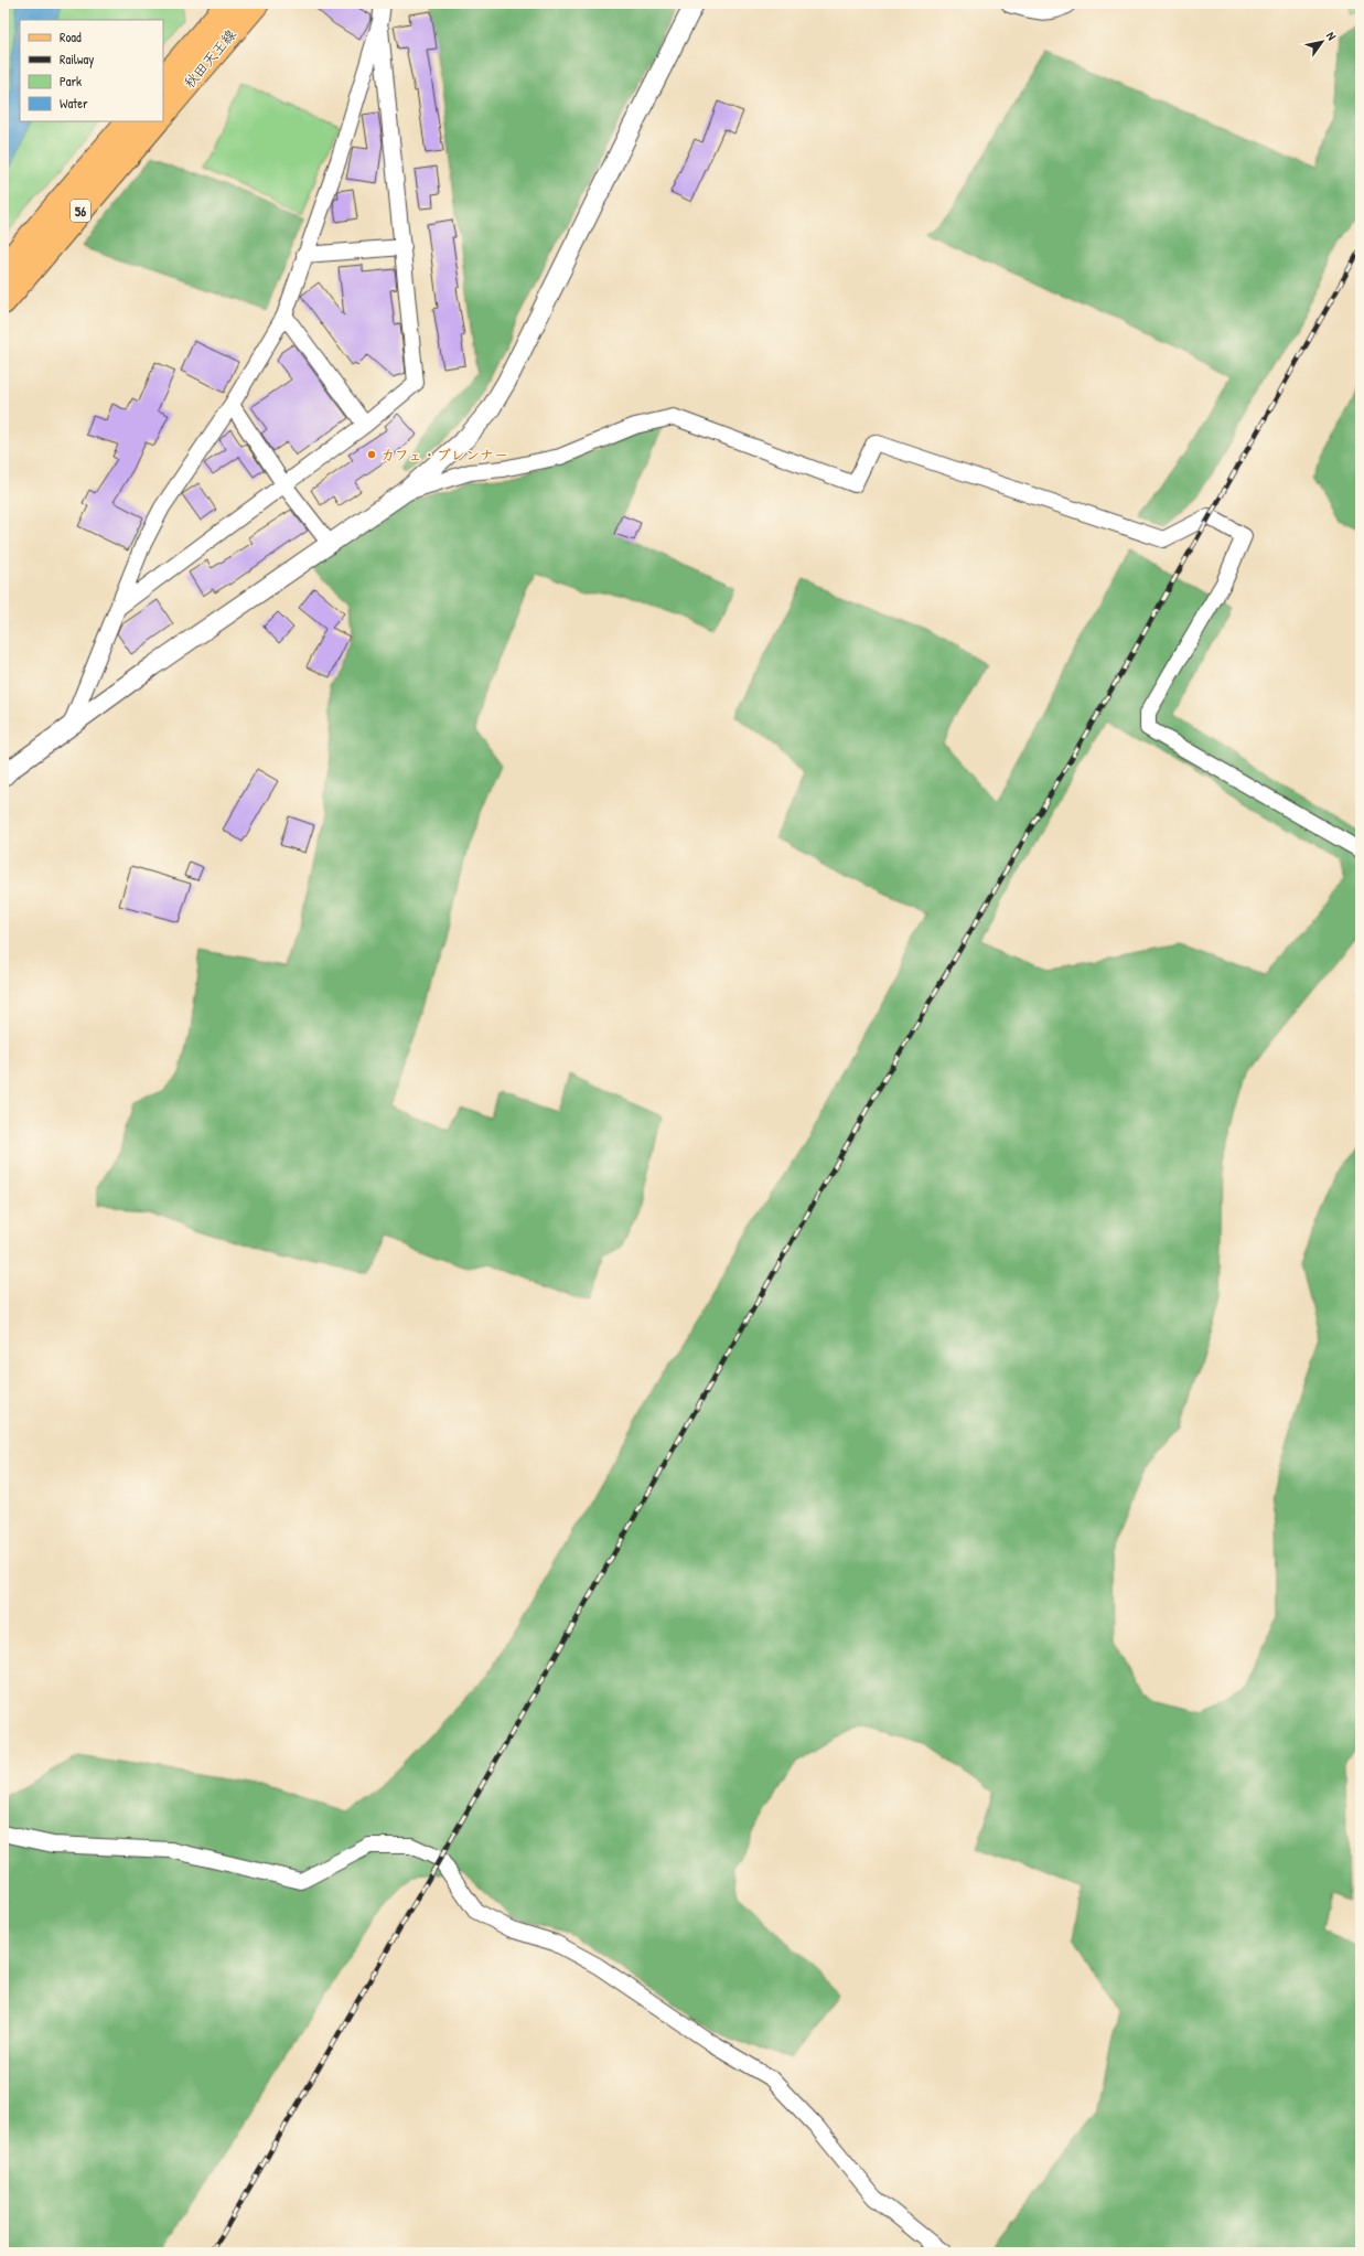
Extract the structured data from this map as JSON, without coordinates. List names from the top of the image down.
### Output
{
  "streets": {
    "main road": ["秋田天王線", "56"]
  },
  "places": ["カフェ・ブレンナー"],
  "legend": [
    "Road",
    "Railway",
    "Park",
    "Water"
  ],
  "north": "top right"
}
